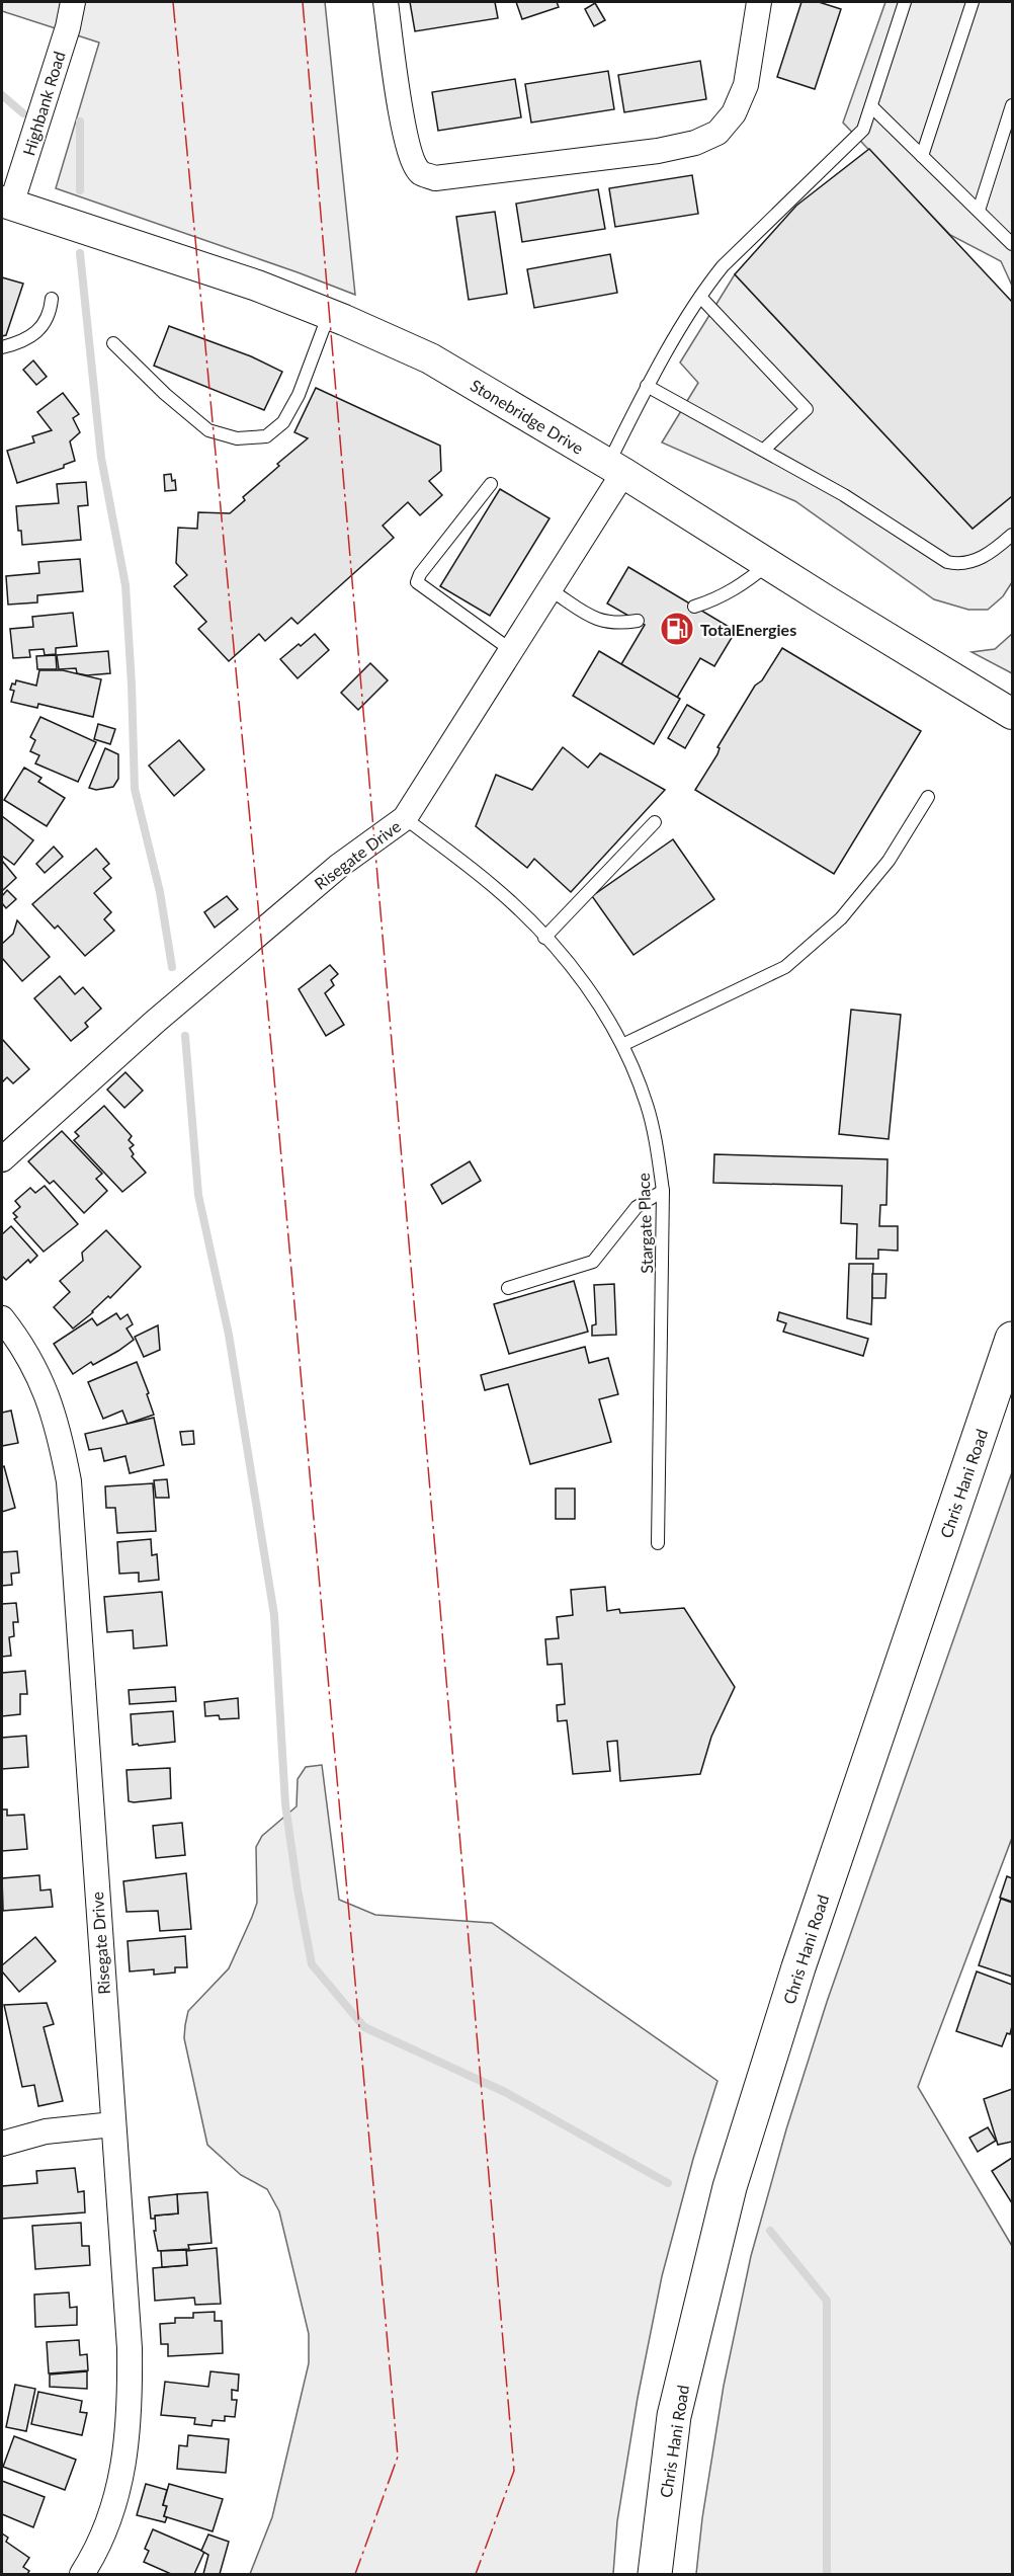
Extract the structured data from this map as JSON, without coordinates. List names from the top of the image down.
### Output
{
  "streets": {
    "main road": ["Chris Hani Road"],
    "street": ["Highbank Road", "Stonebridge Drive", "Risegate Drive"],
    "lane": ["Stargate Place"]
  },
  "crossings": [
    ["Highbank Road", "Stonebridge Drive"],
    ["Stonebridge Drive", "Risegate Drive"],
    ["Risegate Drive", "Stargate Place"]
  ],
  "places": {
    "fuel station": ["TotalEnergies"]
  }
}
